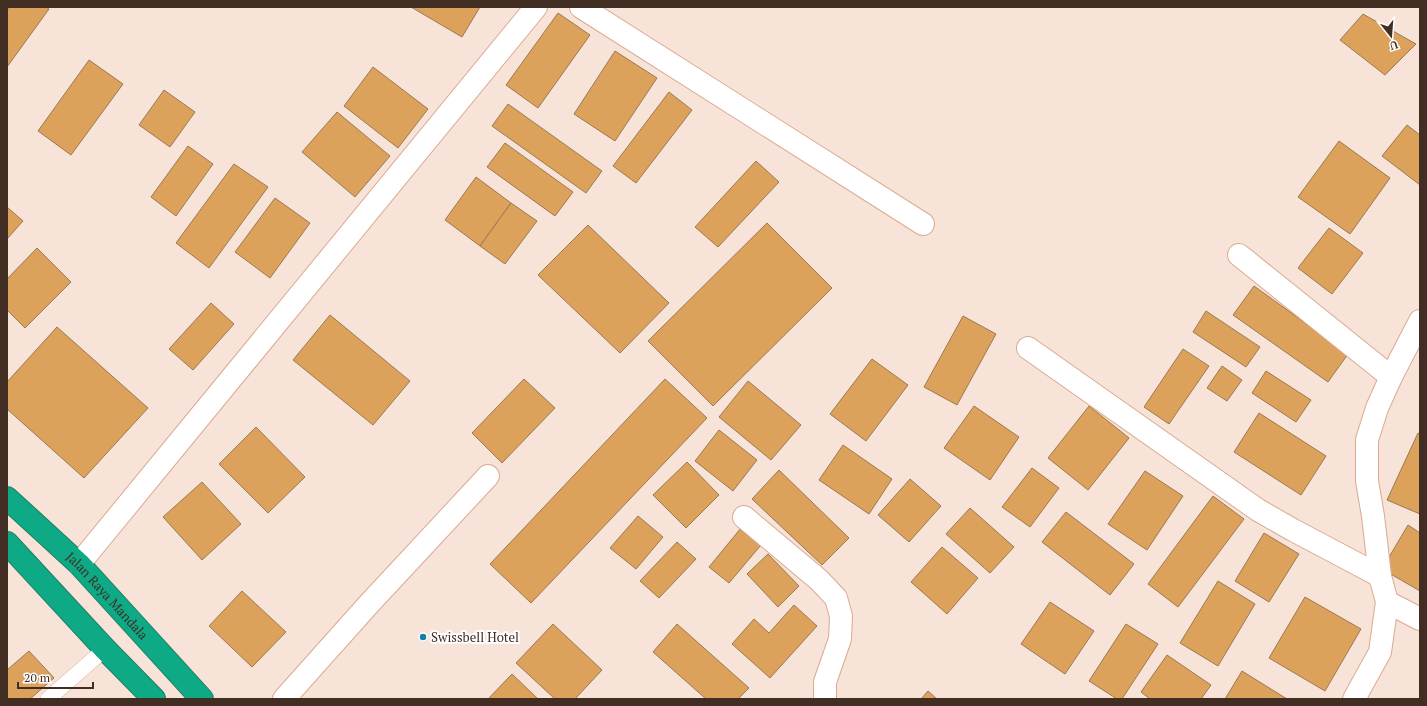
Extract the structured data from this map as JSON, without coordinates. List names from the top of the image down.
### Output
{
  "streets": {
    "highway": ["Jalan Raya Mandala"]
  },
  "places": ["Swissbell Hotel"],
  "scale_bar": "20 m",
  "north": "bottom"
}
